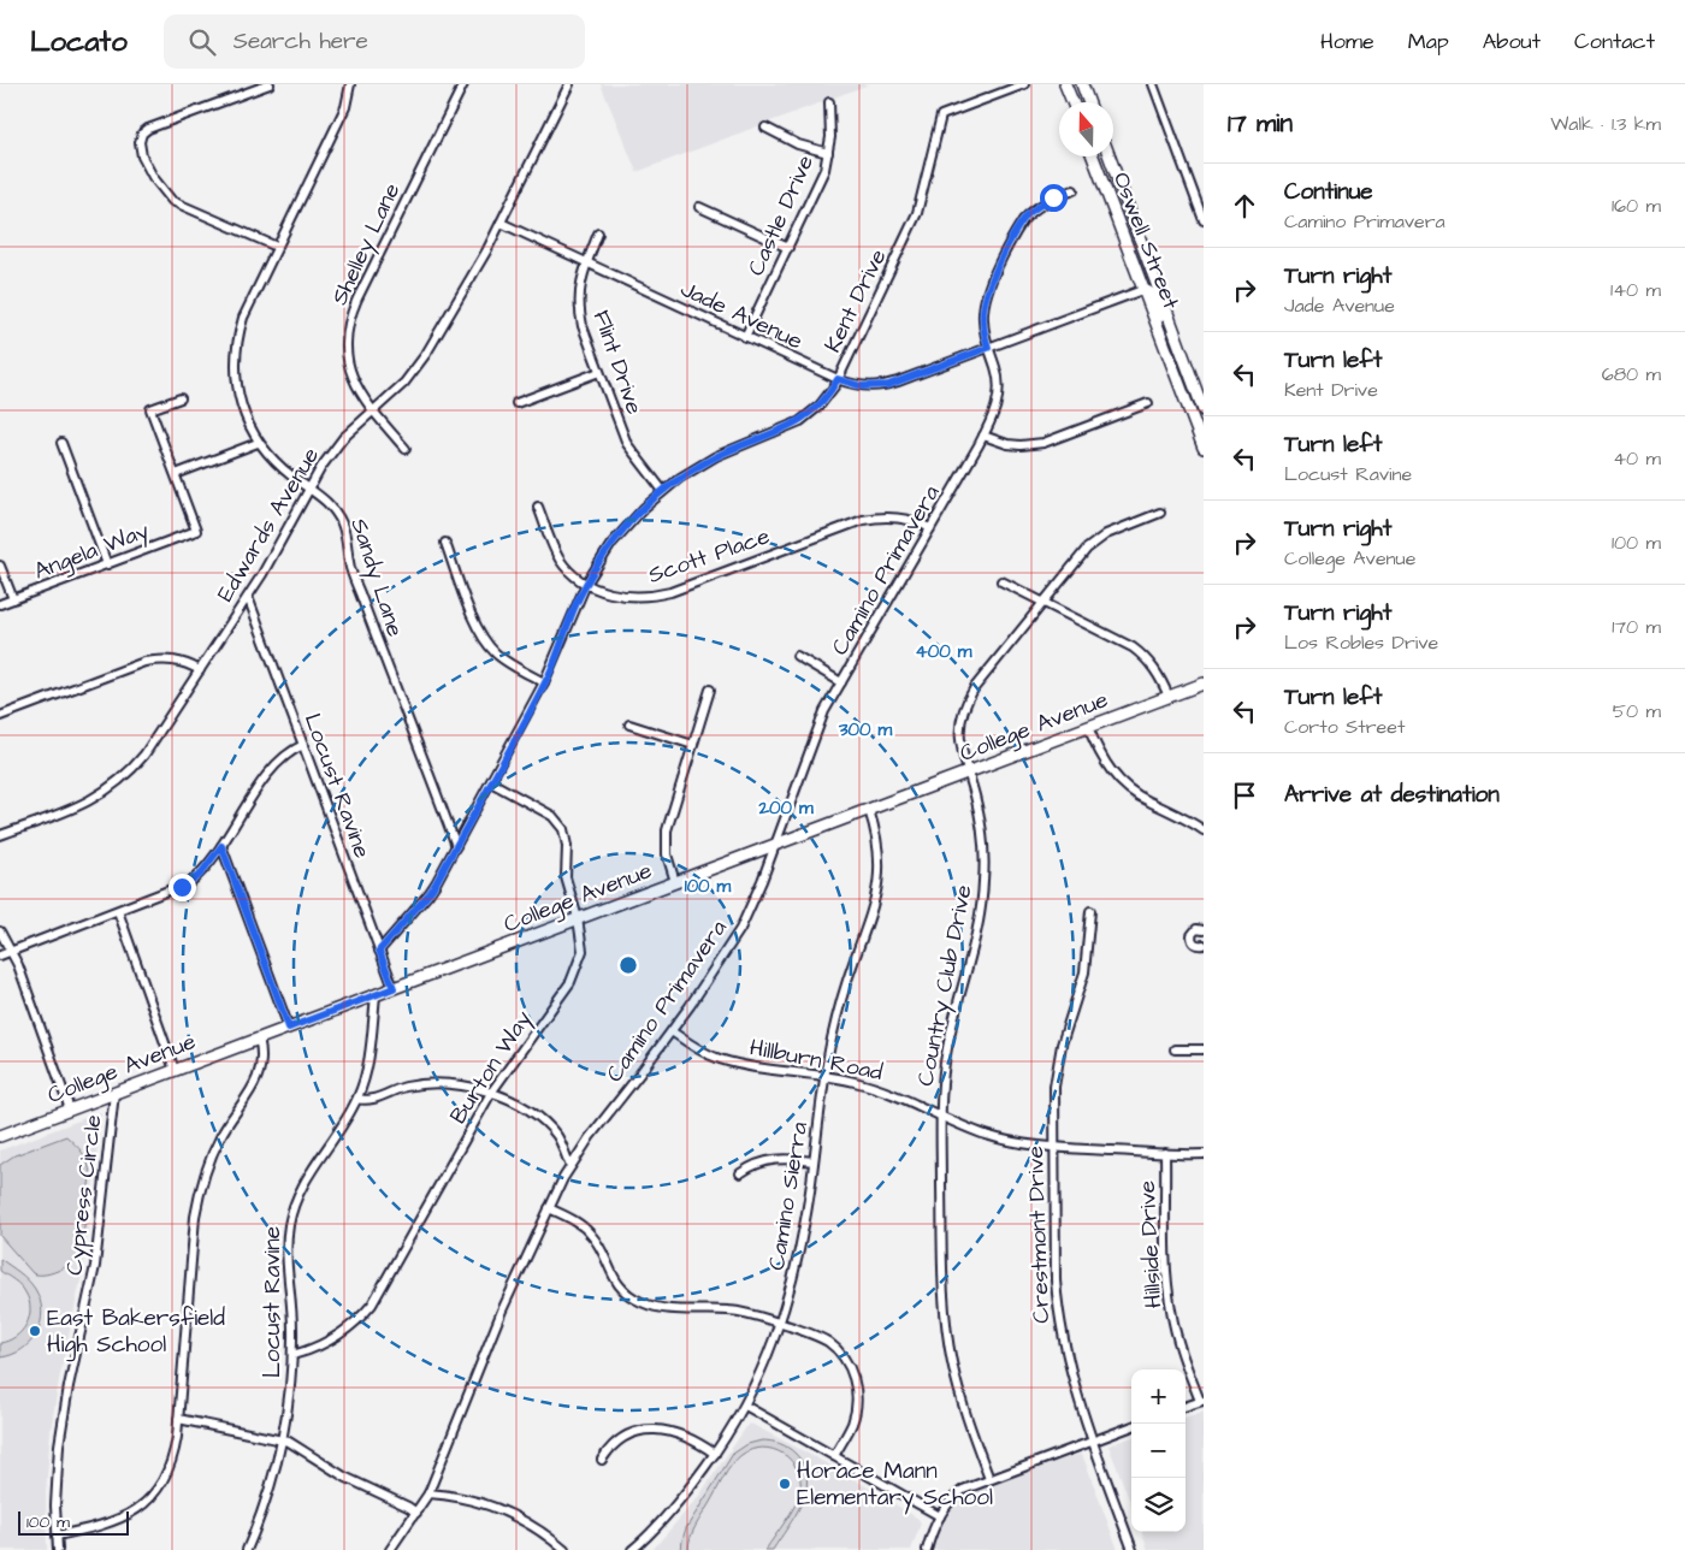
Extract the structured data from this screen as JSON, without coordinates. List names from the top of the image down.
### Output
{
  "streets": {
    "street": [
      "Castle Drive",
      "Oswell Street",
      "Shelley Lane",
      "Kent Drive",
      "Jade Avenue",
      "Flint Drive",
      "Edwards Avenue",
      "Angela Way",
      "Scott Place",
      "Camino Primavera",
      "Sandy Lane",
      "College Avenue",
      "Locust Ravine",
      "Country Club Drive",
      "Hillburn Road",
      "Burton Way",
      "Cypress Circle",
      "Camino Sierra",
      "Crestmont Drive",
      "Hillside Drive"
    ]
  },
  "crossings": [
    ["Castle Drive", "Jade Avenue"],
    ["Oswell Street", "Jade Avenue"],
    ["Shelley Lane", "Edwards Avenue"],
    ["Kent Drive", "Jade Avenue"],
    ["Kent Drive", "Flint Drive"],
    ["Kent Drive", "Scott Place"],
    ["Kent Drive", "Sandy Lane"],
    ["Kent Drive", "Locust Ravine"],
    ["Kent Drive", "Burton Way"],
    ["Jade Avenue", "Flint Drive"],
    ["Jade Avenue", "Edwards Avenue"],
    ["Jade Avenue", "Camino Primavera"],
    ["Edwards Avenue", "Sandy Lane"],
    ["Edwards Avenue", "Locust Ravine"],
    ["Scott Place", "Camino Primavera"],
    ["Camino Primavera", "College Avenue"],
    ["Camino Primavera", "Hillburn Road"],
    ["College Avenue", "Locust Ravine"],
    ["College Avenue", "Country Club Drive"],
    ["College Avenue", "Burton Way"],
    ["College Avenue", "Cypress Circle"],
    ["College Avenue", "Camino Sierra"],
    ["Locust Ravine", "Burton Way"],
    ["Country Club Drive", "Hillburn Road"],
    ["Hillburn Road", "Camino Sierra"],
    ["Hillburn Road", "Crestmont Drive"],
    ["Hillburn Road", "Hillside Drive"]
  ],
  "places": ["East Bakersfield High School", "Horace Mann Elementary School"],
  "scale_bar": "100 m",
  "north": "top",
  "page": {
    "header": "Locato",
    "search": "Search here",
    "nav": [
      "Home",
      "Map",
      "About",
      "Contact"
    ],
    "heading": ["17 min", "Walk · 1.3 km"],
    "list": [
      ["Continue", "Camino Primavera", "160 m"],
      ["Turn right", "Jade Avenue", "140 m"],
      ["Turn left", "Kent Drive", "680 m"],
      ["Turn left", "Locust Ravine", "40 m"],
      ["Turn right", "College Avenue", "100 m"],
      ["Turn right", "Los Robles Drive", "170 m"],
      ["Turn left", "Corto Street", "50 m"],
      "Arrive at destination"
    ],
    "map_buttons": ["+", "−"],
    "scale": "100 m"
  },
  "rings": [
    "400 m",
    "300 m",
    "200 m",
    "100 m"
  ]
}
